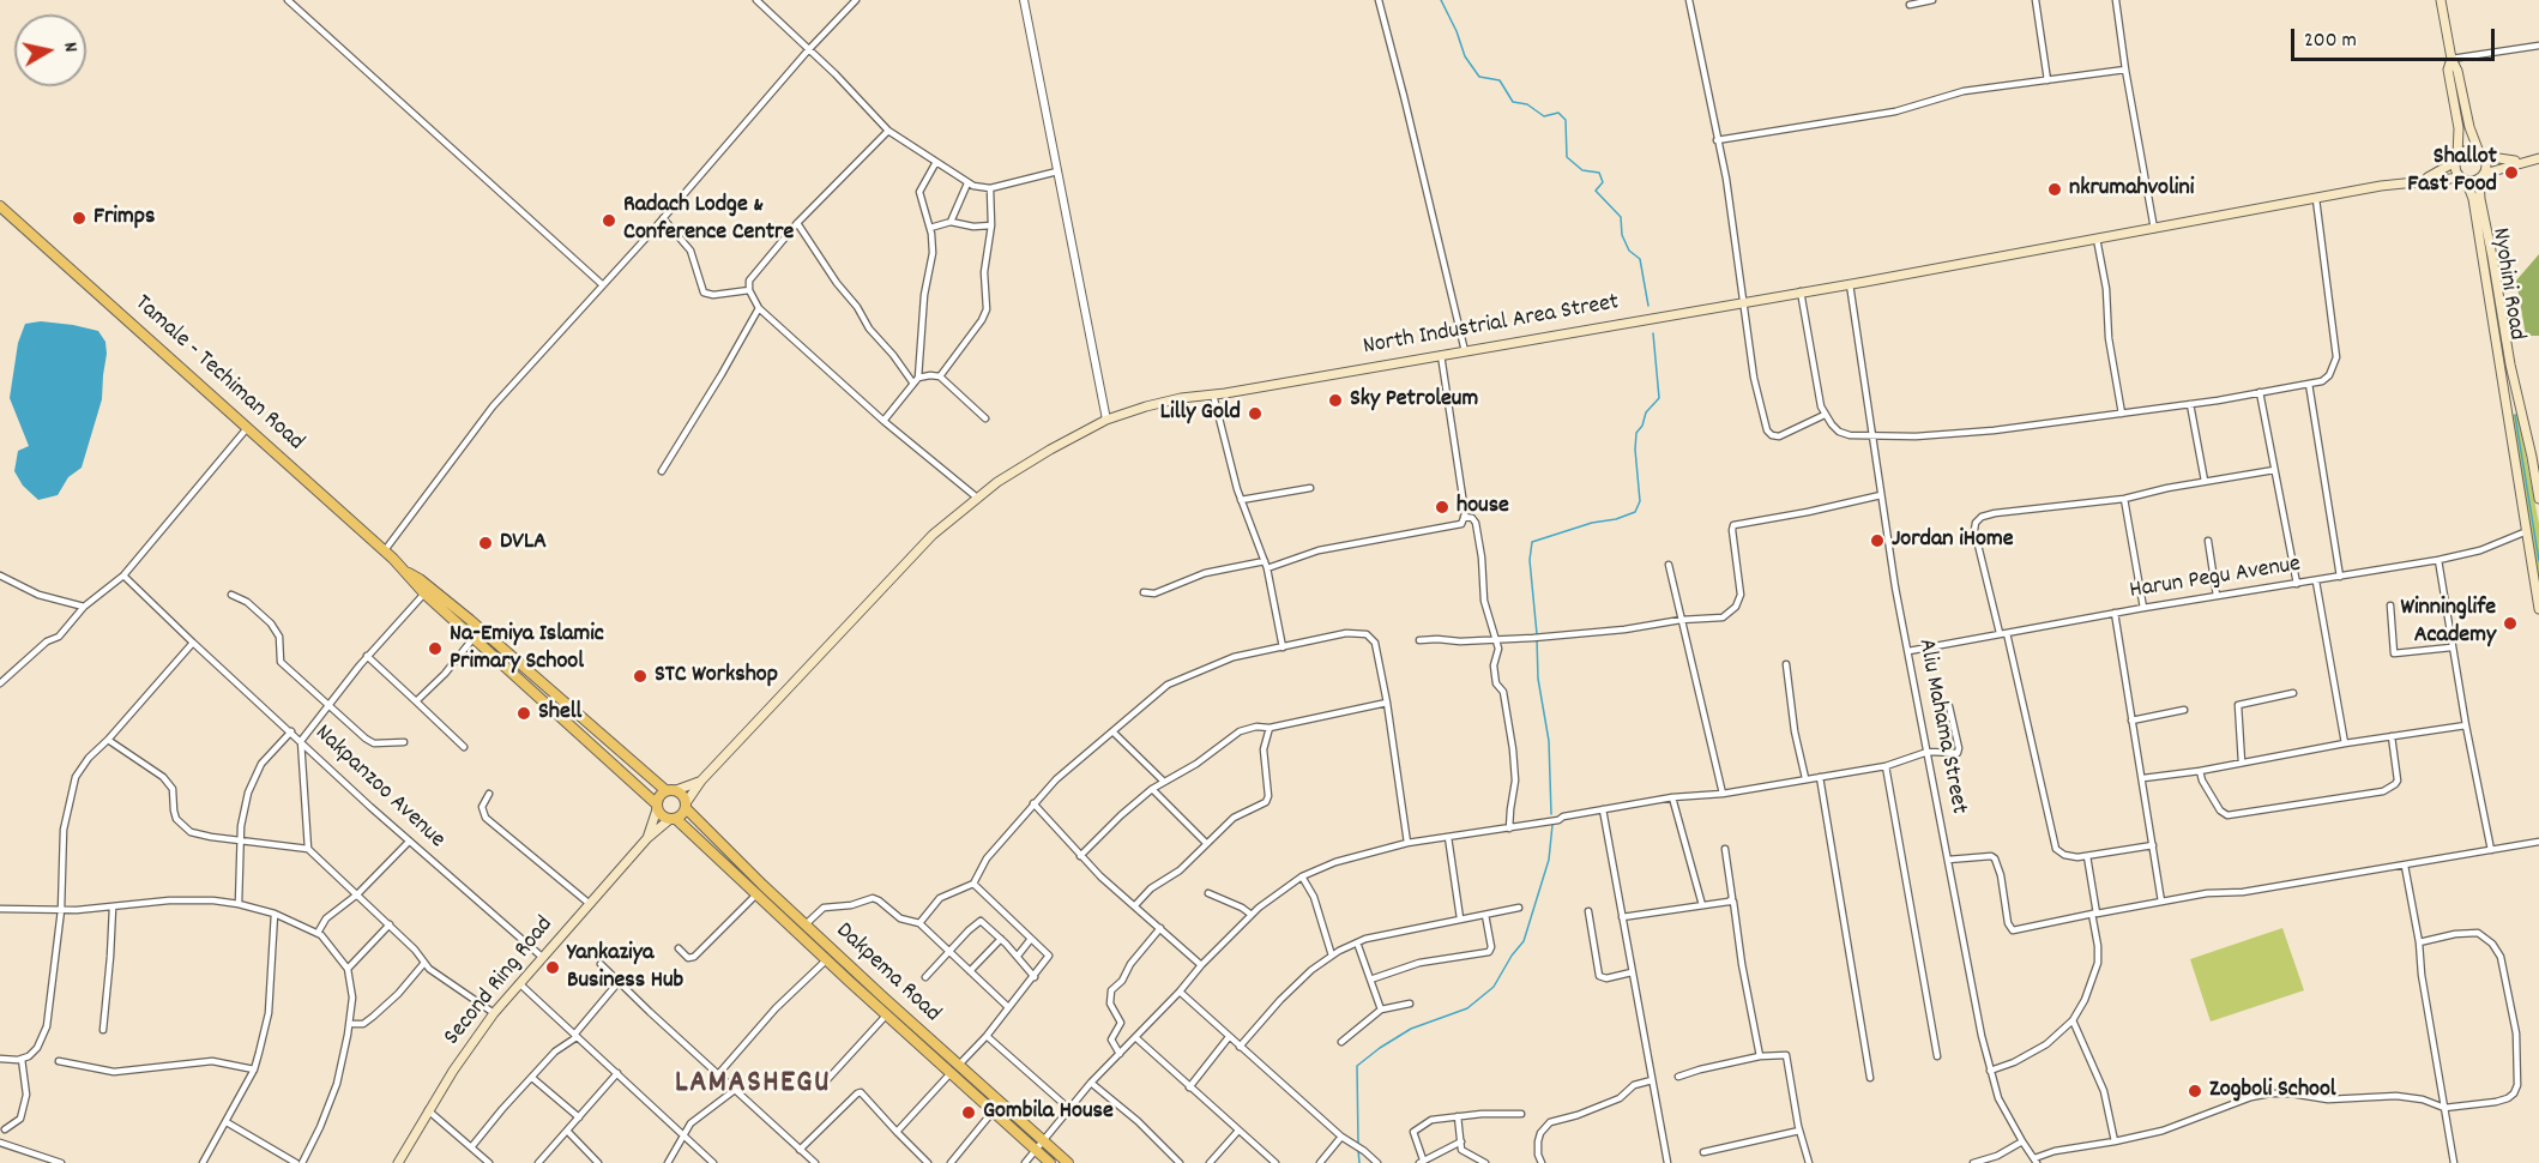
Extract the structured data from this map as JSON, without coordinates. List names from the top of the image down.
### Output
{
  "streets": {
    "highway": ["Tamale - Techiman Road", "Dakpema Road"],
    "main road": ["Nyohini Road", "North Industrial Area Street", "Second Ring Road"],
    "street": ["Harun Pegu Avenue", "Aliu Mahama Street", "Nakpanzoo Avenue"]
  },
  "crossings": [
    ["Nyohini Road", "North Industrial Area Street"],
    ["Nyohini Road", "Harun Pegu Avenue"],
    ["North Industrial Area Street", "Aliu Mahama Street"],
    ["North Industrial Area Street", "Dakpema Road"],
    ["North Industrial Area Street", "Second Ring Road"],
    ["Harun Pegu Avenue", "Aliu Mahama Street"],
    ["Nakpanzoo Avenue", "Second Ring Road"],
    ["Dakpema Road", "Second Ring Road"]
  ],
  "districts": ["LAMASHEGU"],
  "places": [
    "Shallot Fast Food",
    "nkrumahvolini",
    "Frimps",
    "Radach Lodge & Conference Centre",
    "Sky Petroleum",
    "Lilly Gold",
    "house",
    "Jordan iHome",
    "DVLA",
    "Winninglife Academy",
    "Na-Emiya Islamic Primary School",
    "STC Workshop",
    "Shell",
    "Yankaziya Business Hub",
    "Zogboli School",
    "Gombila House"
  ],
  "scale_bar": "200 m",
  "north": "right"
}
